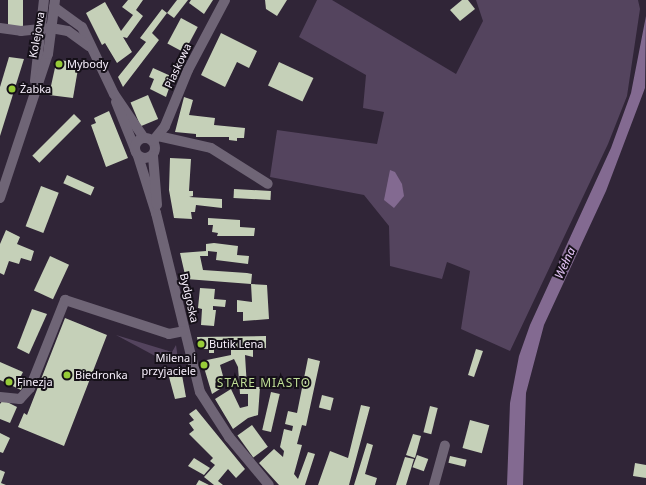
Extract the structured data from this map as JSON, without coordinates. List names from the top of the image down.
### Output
{
  "streets": {
    "street": ["Kolejowa", "Piaskowa", "Bydgoska"]
  },
  "crossings": [
    ["Kolejowa", "Bydgoska"],
    ["Piaskowa", "Bydgoska"]
  ],
  "districts": ["STARE MIASTO"],
  "water": ["Wełna"],
  "places": [
    "Mybody",
    "Żabka",
    "Butik Lena",
    "Milena i przyjaciele",
    "Biedronka",
    "Finezja"
  ]
}
